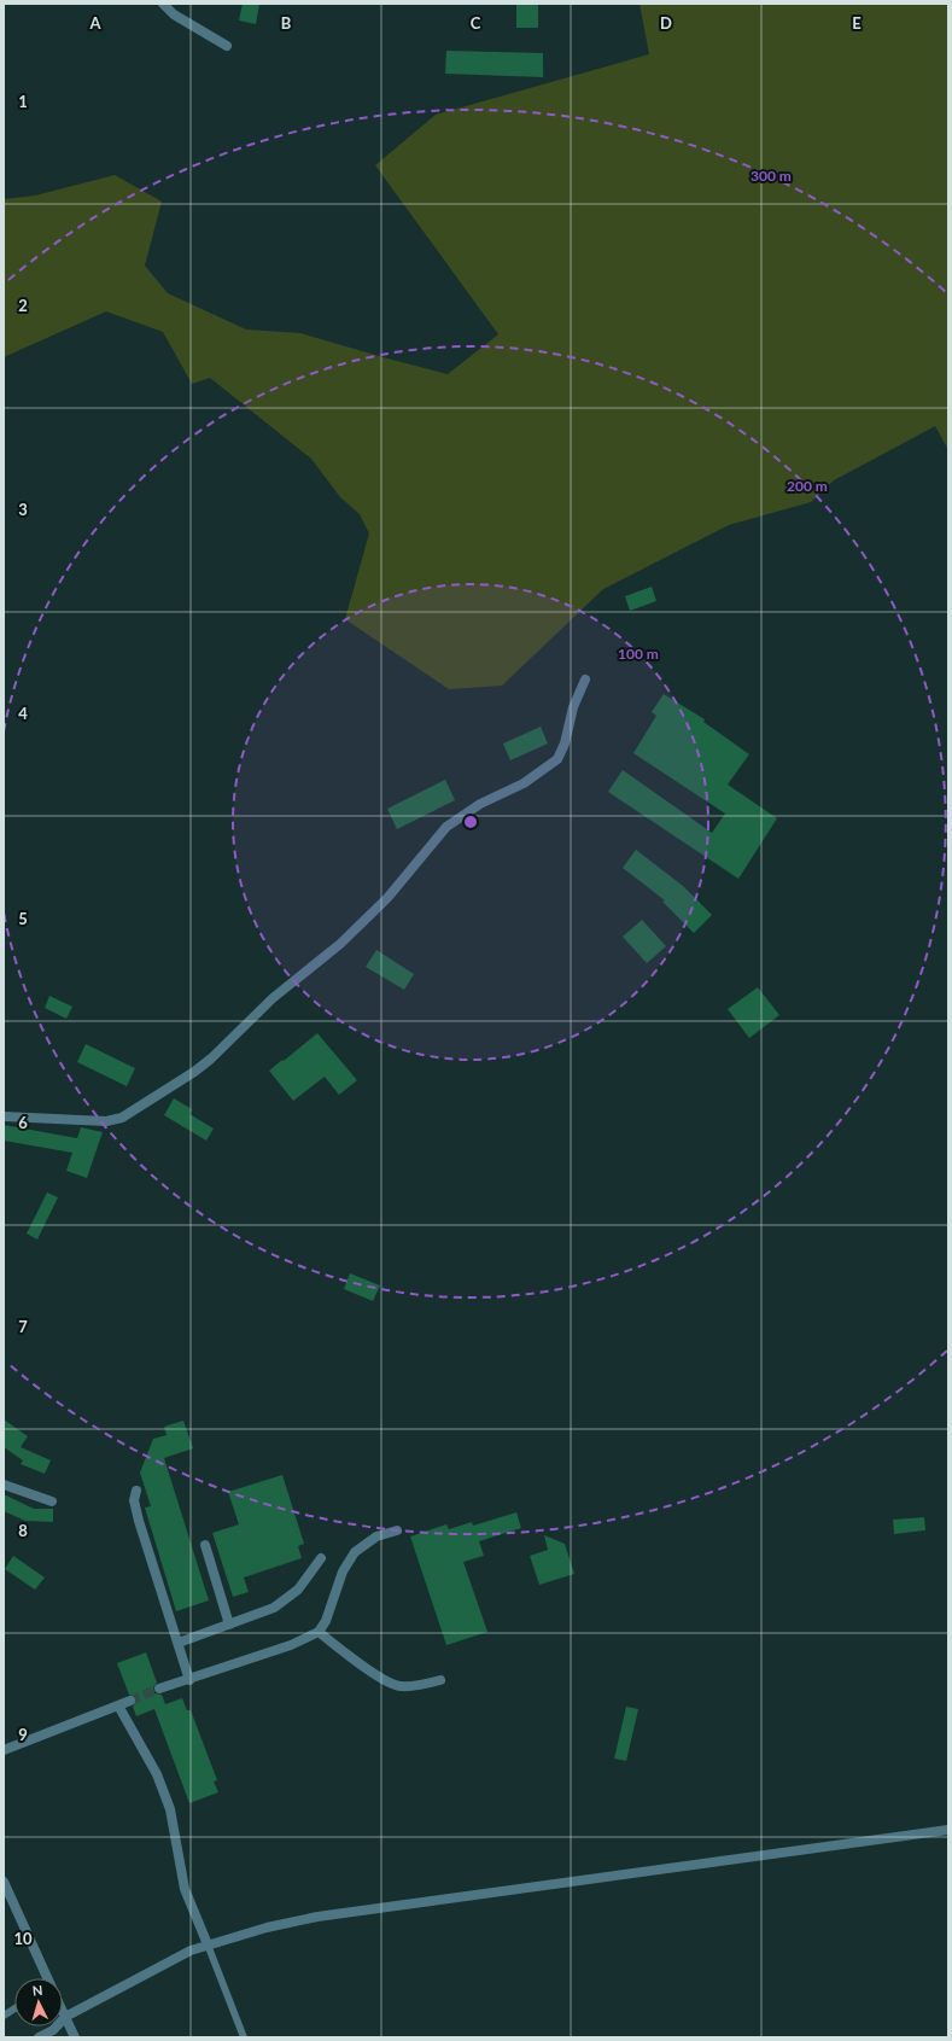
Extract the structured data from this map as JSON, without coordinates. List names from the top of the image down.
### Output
{
  "north": "top",
  "grid": {
    "columns": [
      "A",
      "B",
      "C",
      "D",
      "E"
    ],
    "rows": [
      "1",
      "2",
      "3",
      "4",
      "5",
      "6",
      "7",
      "8",
      "9",
      "10"
    ]
  },
  "rings": ["300 m", "200 m", "100 m"]
}
